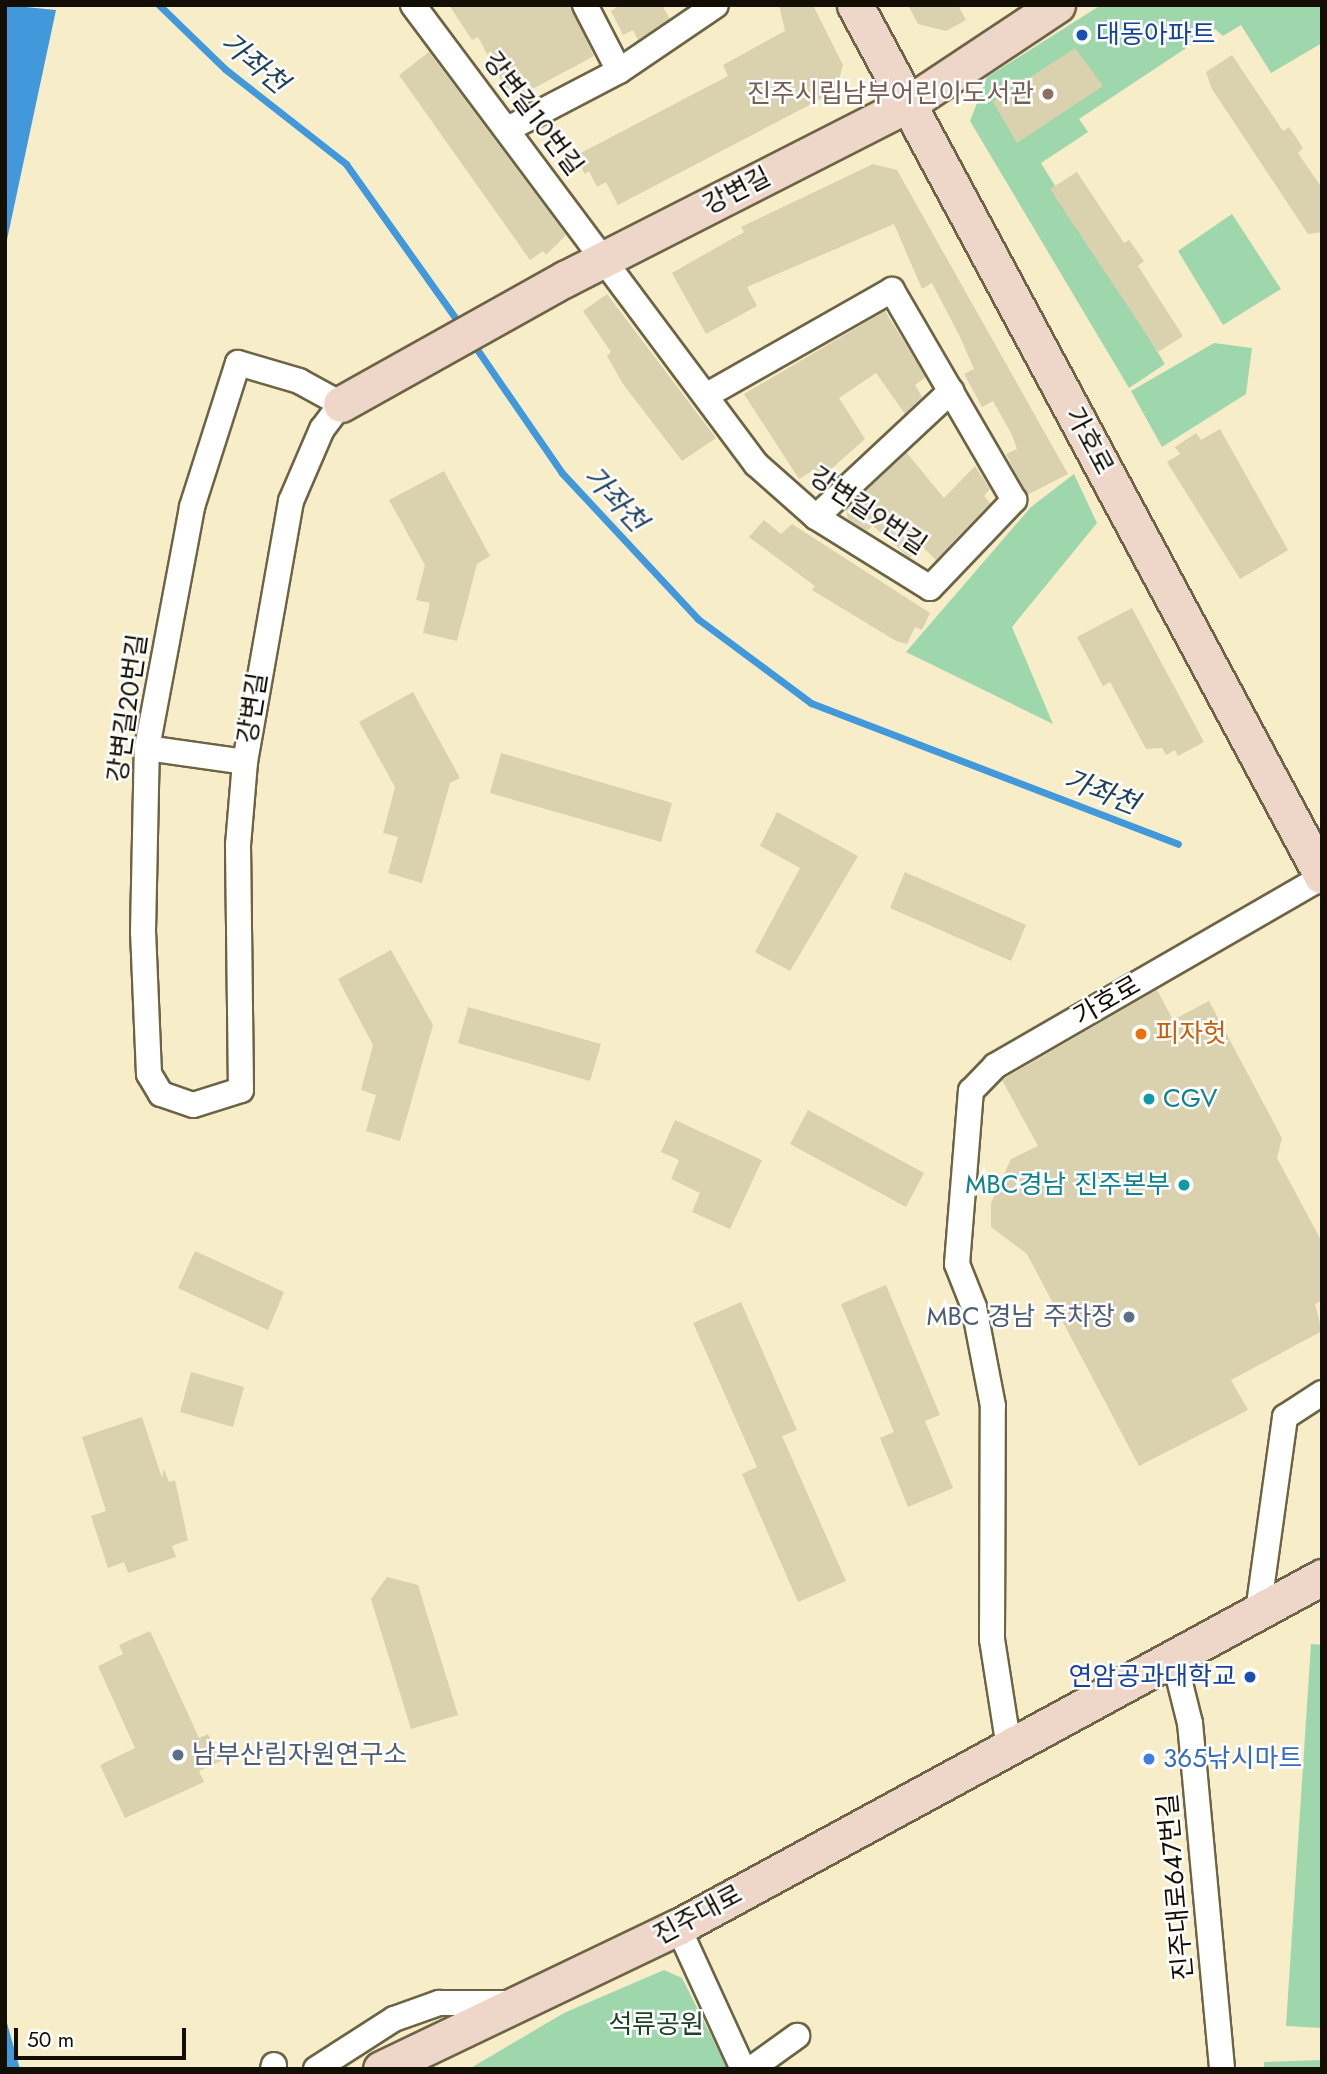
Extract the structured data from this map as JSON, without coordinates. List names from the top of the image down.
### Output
{
  "streets": {
    "street": [
      "강변길10번길",
      "강변길",
      "가호로",
      "강변길9번길",
      "강변길20번길",
      "진주대로647번길",
      "진주대로"
    ]
  },
  "crossings": [
    ["강변길10번길", "강변길"],
    ["강변길10번길", "강변길9번길"],
    ["강변길", "가호로"],
    ["강변길", "강변길9번길"],
    ["강변길", "강변길20번길"],
    ["가호로", "진주대로"],
    ["진주대로647번길", "진주대로"]
  ],
  "water": ["가좌천"],
  "parks": ["석류공원"],
  "places": [
    "대동아파트",
    "진주시립남부어린이도서관",
    "피자헛",
    "CGV",
    "MBC경남 진주본부",
    "MBC 경남 주차장",
    "연암공과대학교",
    "남부산림자원연구소",
    "365낚시마트"
  ],
  "scale_bar": "50 m"
}
